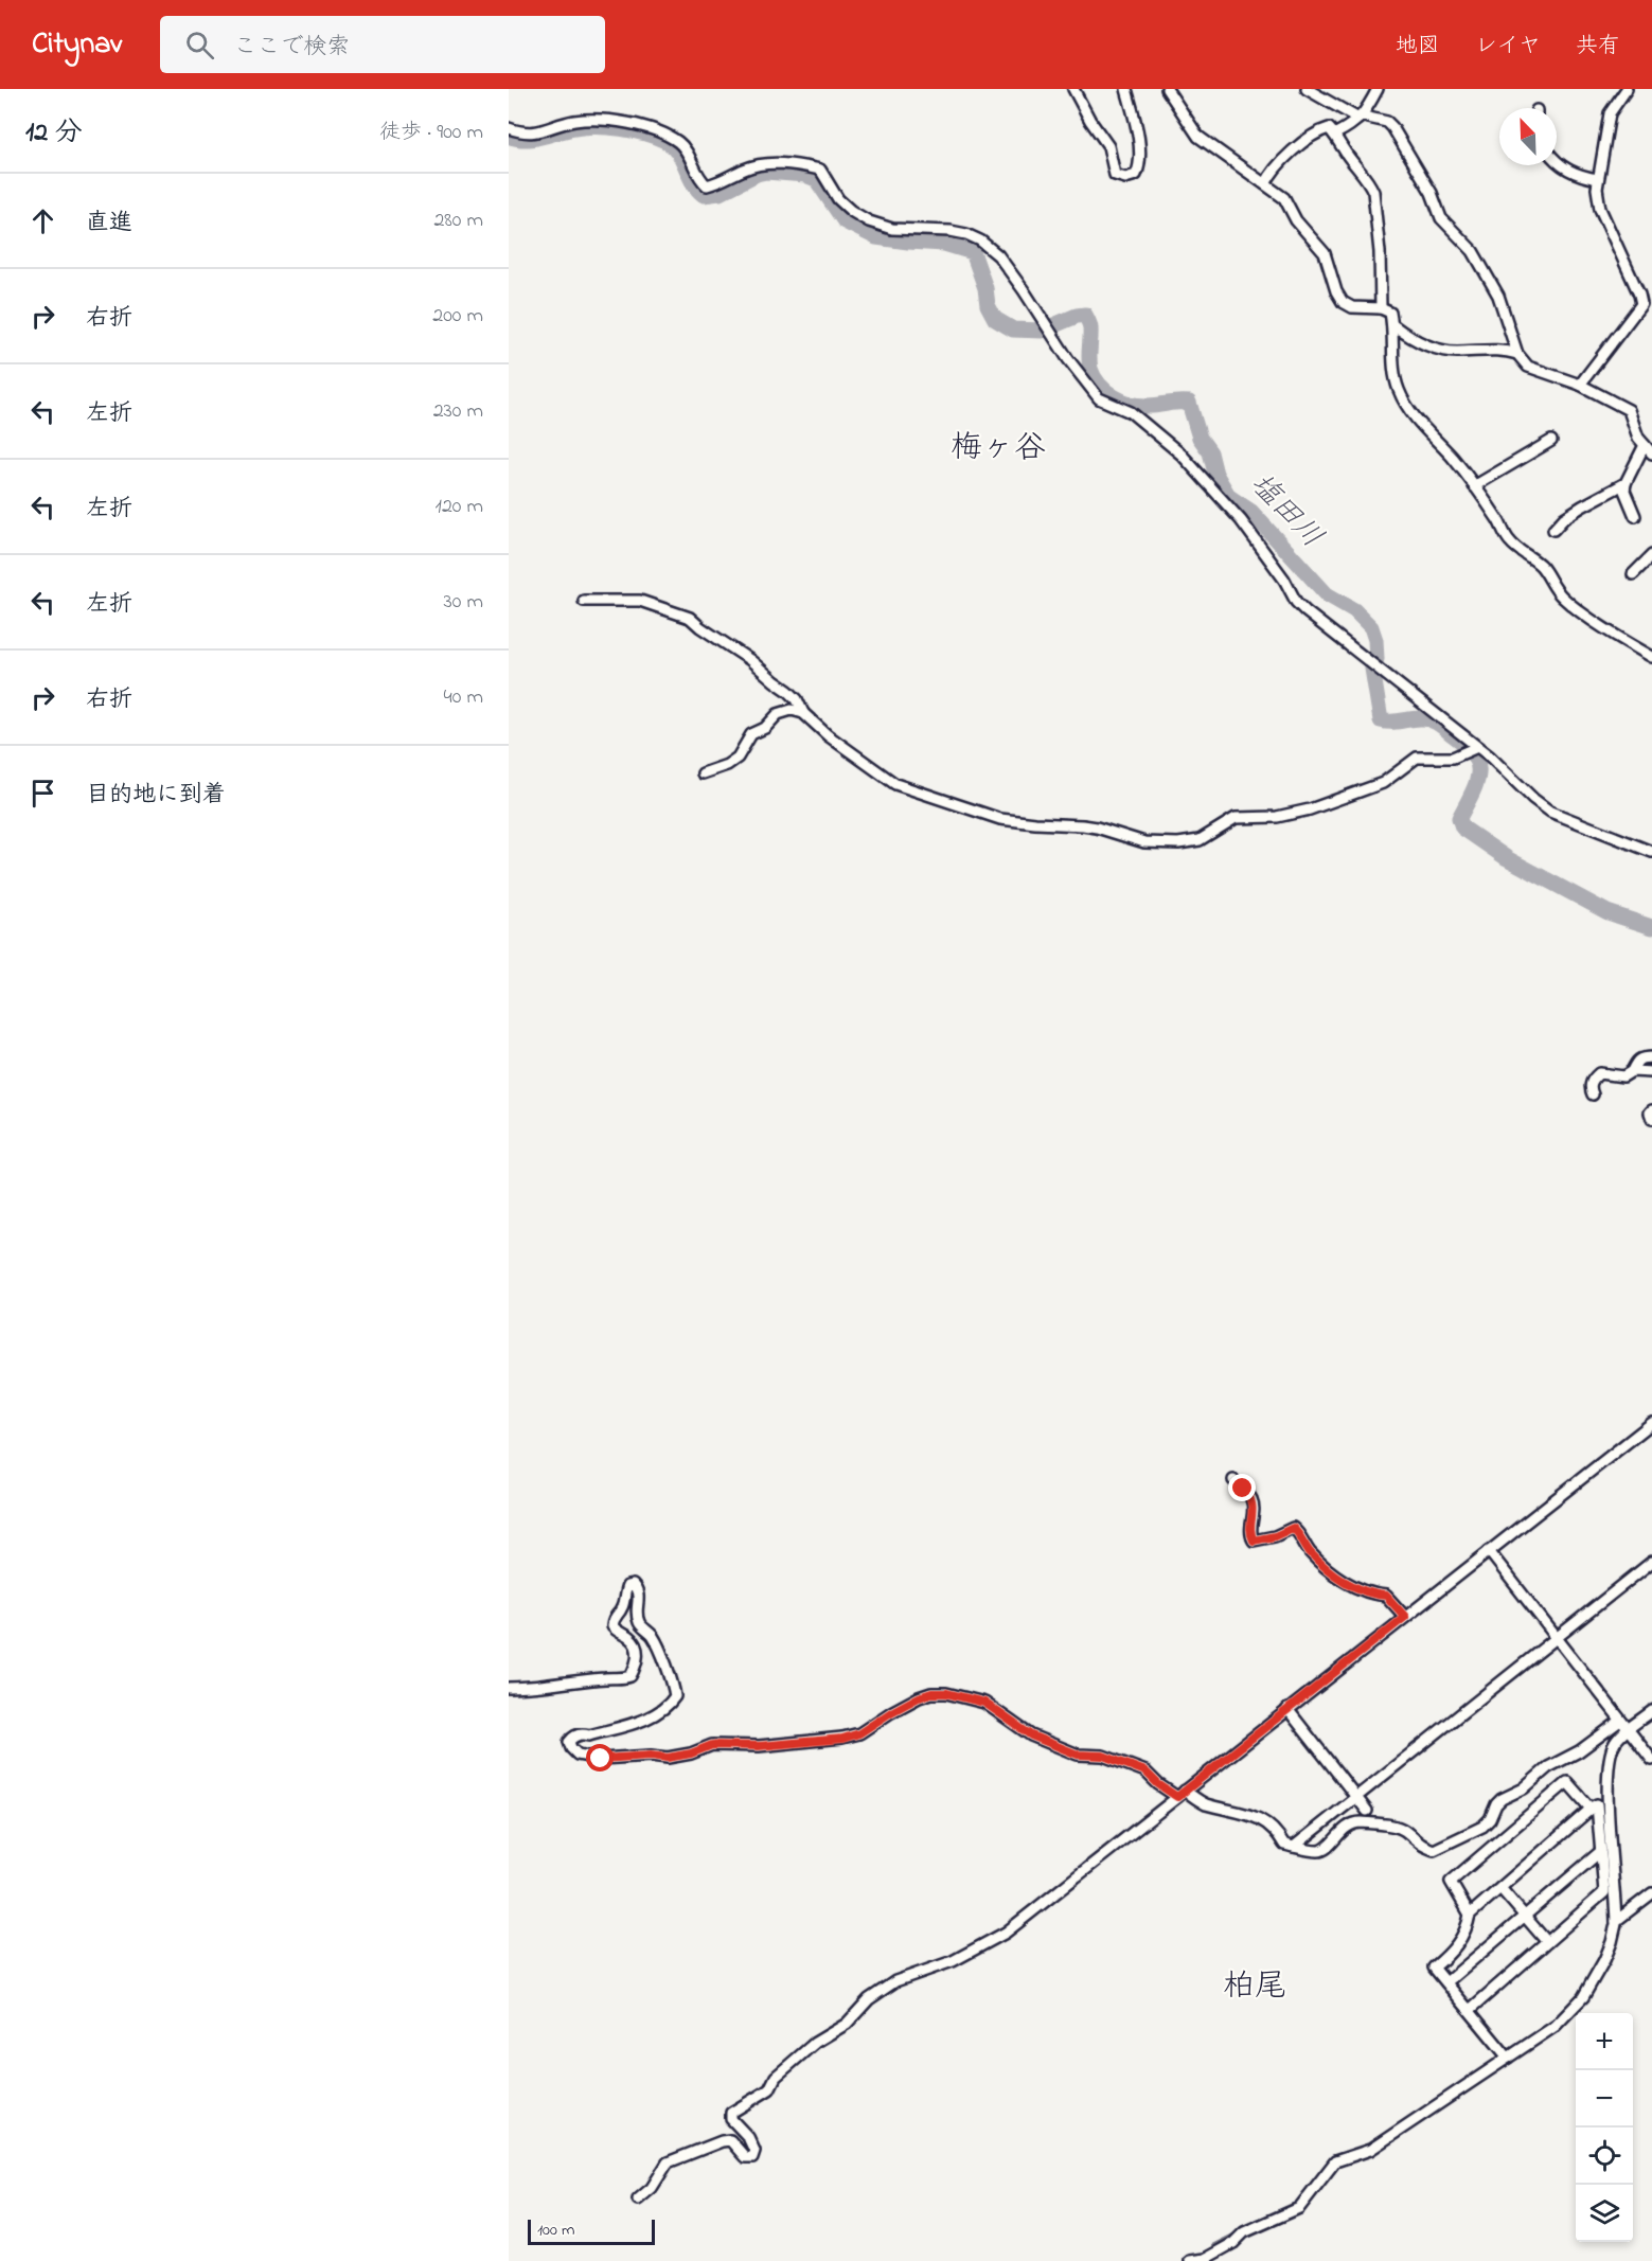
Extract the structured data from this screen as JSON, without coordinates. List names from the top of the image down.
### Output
{
  "districts": ["梅ヶ谷", "柏尾"],
  "water": ["塩田川"],
  "scale_bar": "100 m",
  "north": "top left",
  "page": {
    "header": "Citynav",
    "search": "ここで検索",
    "nav": ["地図", "レイヤ", "共有"],
    "heading": ["12 分", "徒歩 · 900 m"],
    "list": [
      ["直進", "280 m"],
      ["右折", "200 m"],
      ["左折", "230 m"],
      ["左折", "120 m"],
      ["左折", "30 m"],
      ["右折", "40 m"],
      "目的地に到着"
    ],
    "map_buttons": ["+", "−"],
    "scale": "100 m"
  }
}
